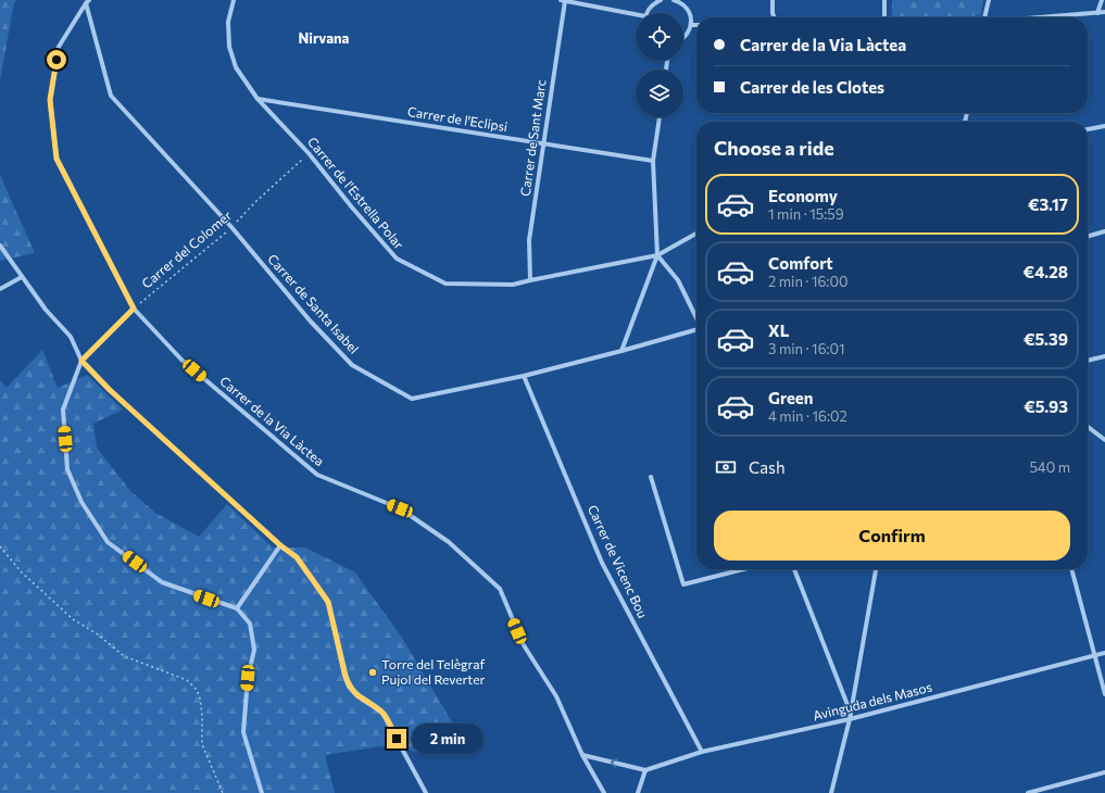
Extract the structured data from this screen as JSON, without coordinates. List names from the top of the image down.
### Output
{
  "streets": {
    "street": [
      "Carrer de l'Eclipsi",
      "Carrer de Sant Marc",
      "Carrer de l'Estrella Polar",
      "Carrer de Santa Isabel",
      "Carrer de la Via Làctea",
      "Carrer de Vicenc Bou",
      "Avinguda dels Masos"
    ],
    "path": ["Carrer del Colomer"]
  },
  "crossings": [
    ["Carrer de l'Eclipsi", "Carrer de Sant Marc"],
    ["Carrer de l'Eclipsi", "Carrer de l'Estrella Polar"],
    ["Carrer de Sant Marc", "Carrer de l'Estrella Polar"],
    ["Carrer de l'Estrella Polar", "Carrer del Colomer"],
    ["Carrer del Colomer", "Carrer de Santa Isabel"],
    ["Carrer del Colomer", "Carrer de la Via Làctea"],
    ["Carrer de Santa Isabel", "Carrer de la Via Làctea"],
    ["Carrer de Santa Isabel", "Carrer de Vicenc Bou"],
    ["Carrer de Vicenc Bou", "Avinguda dels Masos"]
  ],
  "districts": ["Nirvana"],
  "places": ["Torre del Telègraf Pujol del Reverter"],
  "page": {
    "banner": ["Carrer de la Via Làctea", "Carrer de les Clotes"],
    "heading": "Choose a ride",
    "list": [
      {
        "name": "Economy",
        "note": "1 min · 15:59",
        "value": "€3.17"
      },
      {
        "name": "Comfort",
        "note": "2 min · 16:00",
        "value": "€4.28"
      },
      {
        "name": "XL",
        "note": "3 min · 16:01",
        "value": "€5.39"
      },
      {
        "name": "Green",
        "note": "4 min · 16:02",
        "value": "€5.93"
      }
    ],
    "pay": ["Cash", "540 m"],
    "buttons": "Confirm",
    "bubble": "2 min"
  }
}
